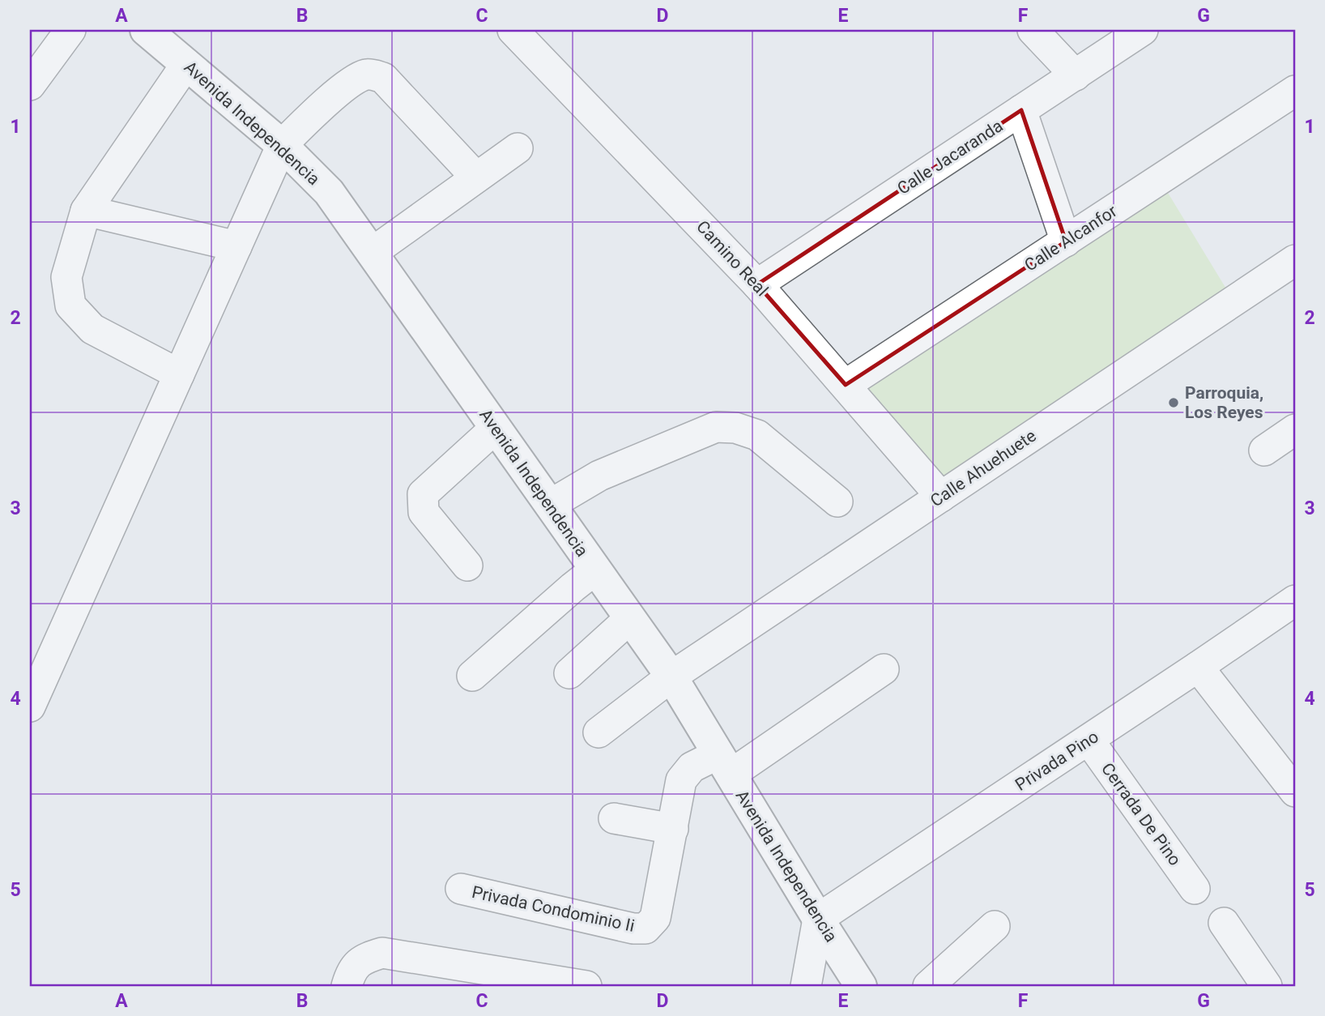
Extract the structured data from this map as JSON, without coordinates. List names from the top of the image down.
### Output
{
  "streets": {
    "main road": ["Avenida Independencia"],
    "street": [
      "Calle Jacaranda",
      "Calle Alcanfor",
      "Camino Real",
      "Calle Ahuehuete",
      "Privada Pino",
      "Cerrada De Pino",
      "Privada Condominio Ii"
    ]
  },
  "crossings": [
    ["Avenida Independencia", "Calle Ahuehuete"],
    ["Avenida Independencia", "Privada Pino"],
    ["Calle Jacaranda", "Camino Real"],
    ["Calle Alcanfor", "Camino Real"],
    ["Camino Real", "Calle Ahuehuete"],
    ["Privada Pino", "Cerrada De Pino"]
  ],
  "places": ["Parroquia, Los Reyes"],
  "grid": {
    "columns": [
      "A",
      "B",
      "C",
      "D",
      "E",
      "F",
      "G"
    ],
    "rows": [
      "1",
      "2",
      "3",
      "4",
      "5"
    ]
  }
}
